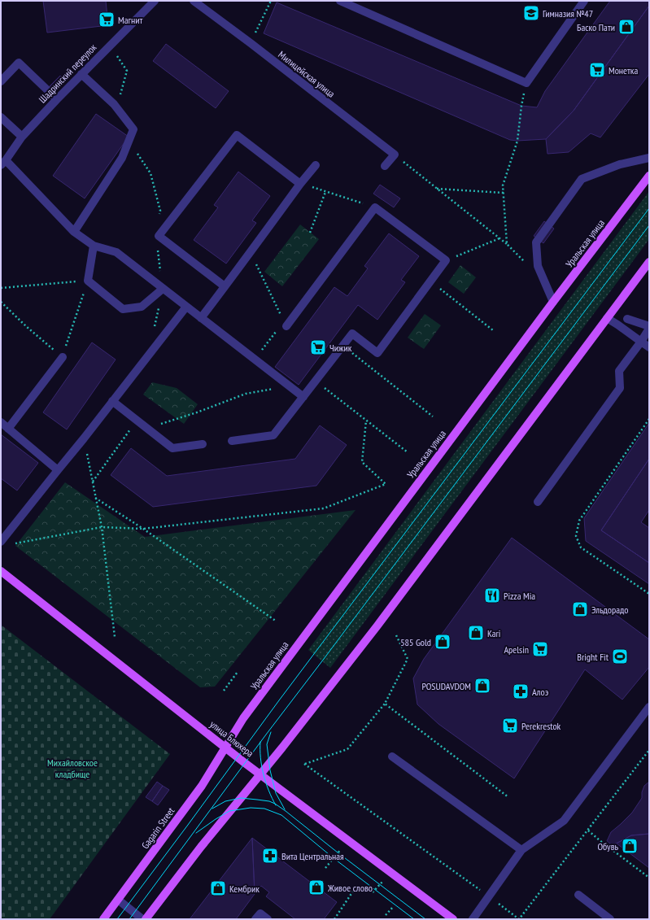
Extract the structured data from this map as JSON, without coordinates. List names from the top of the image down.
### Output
{
  "streets": {
    "main road": ["Уральская улица", "улица Блюхера", "Gagarin Street"],
    "street": ["Шадринский переулок", "Милицейская улица"]
  },
  "crossings": [
    ["Уральская улица", "улица Блюхера"],
    ["Уральская улица", "Gagarin Street"],
    ["улица Блюхера", "Gagarin Street"]
  ],
  "parks": ["Михайловское кладбище"],
  "places": {
    "school or university": ["Гимназия №47"],
    "supermarket": [
      "Магнит",
      "Монетка",
      "Чижик",
      "Apelsin",
      "Perekrestok"
    ],
    "shop": [
      "Баско Пати",
      "Эльдорадо",
      "Kari",
      "585 Gold",
      "POSUDAVDOM",
      "Обувь",
      "Живое слово",
      "Кембрик"
    ],
    "restaurant": ["Pizza Mia"],
    "sports": ["Bright Fit"],
    "pharmacy": ["Алоэ", "Вита Центральная"]
  }
}
